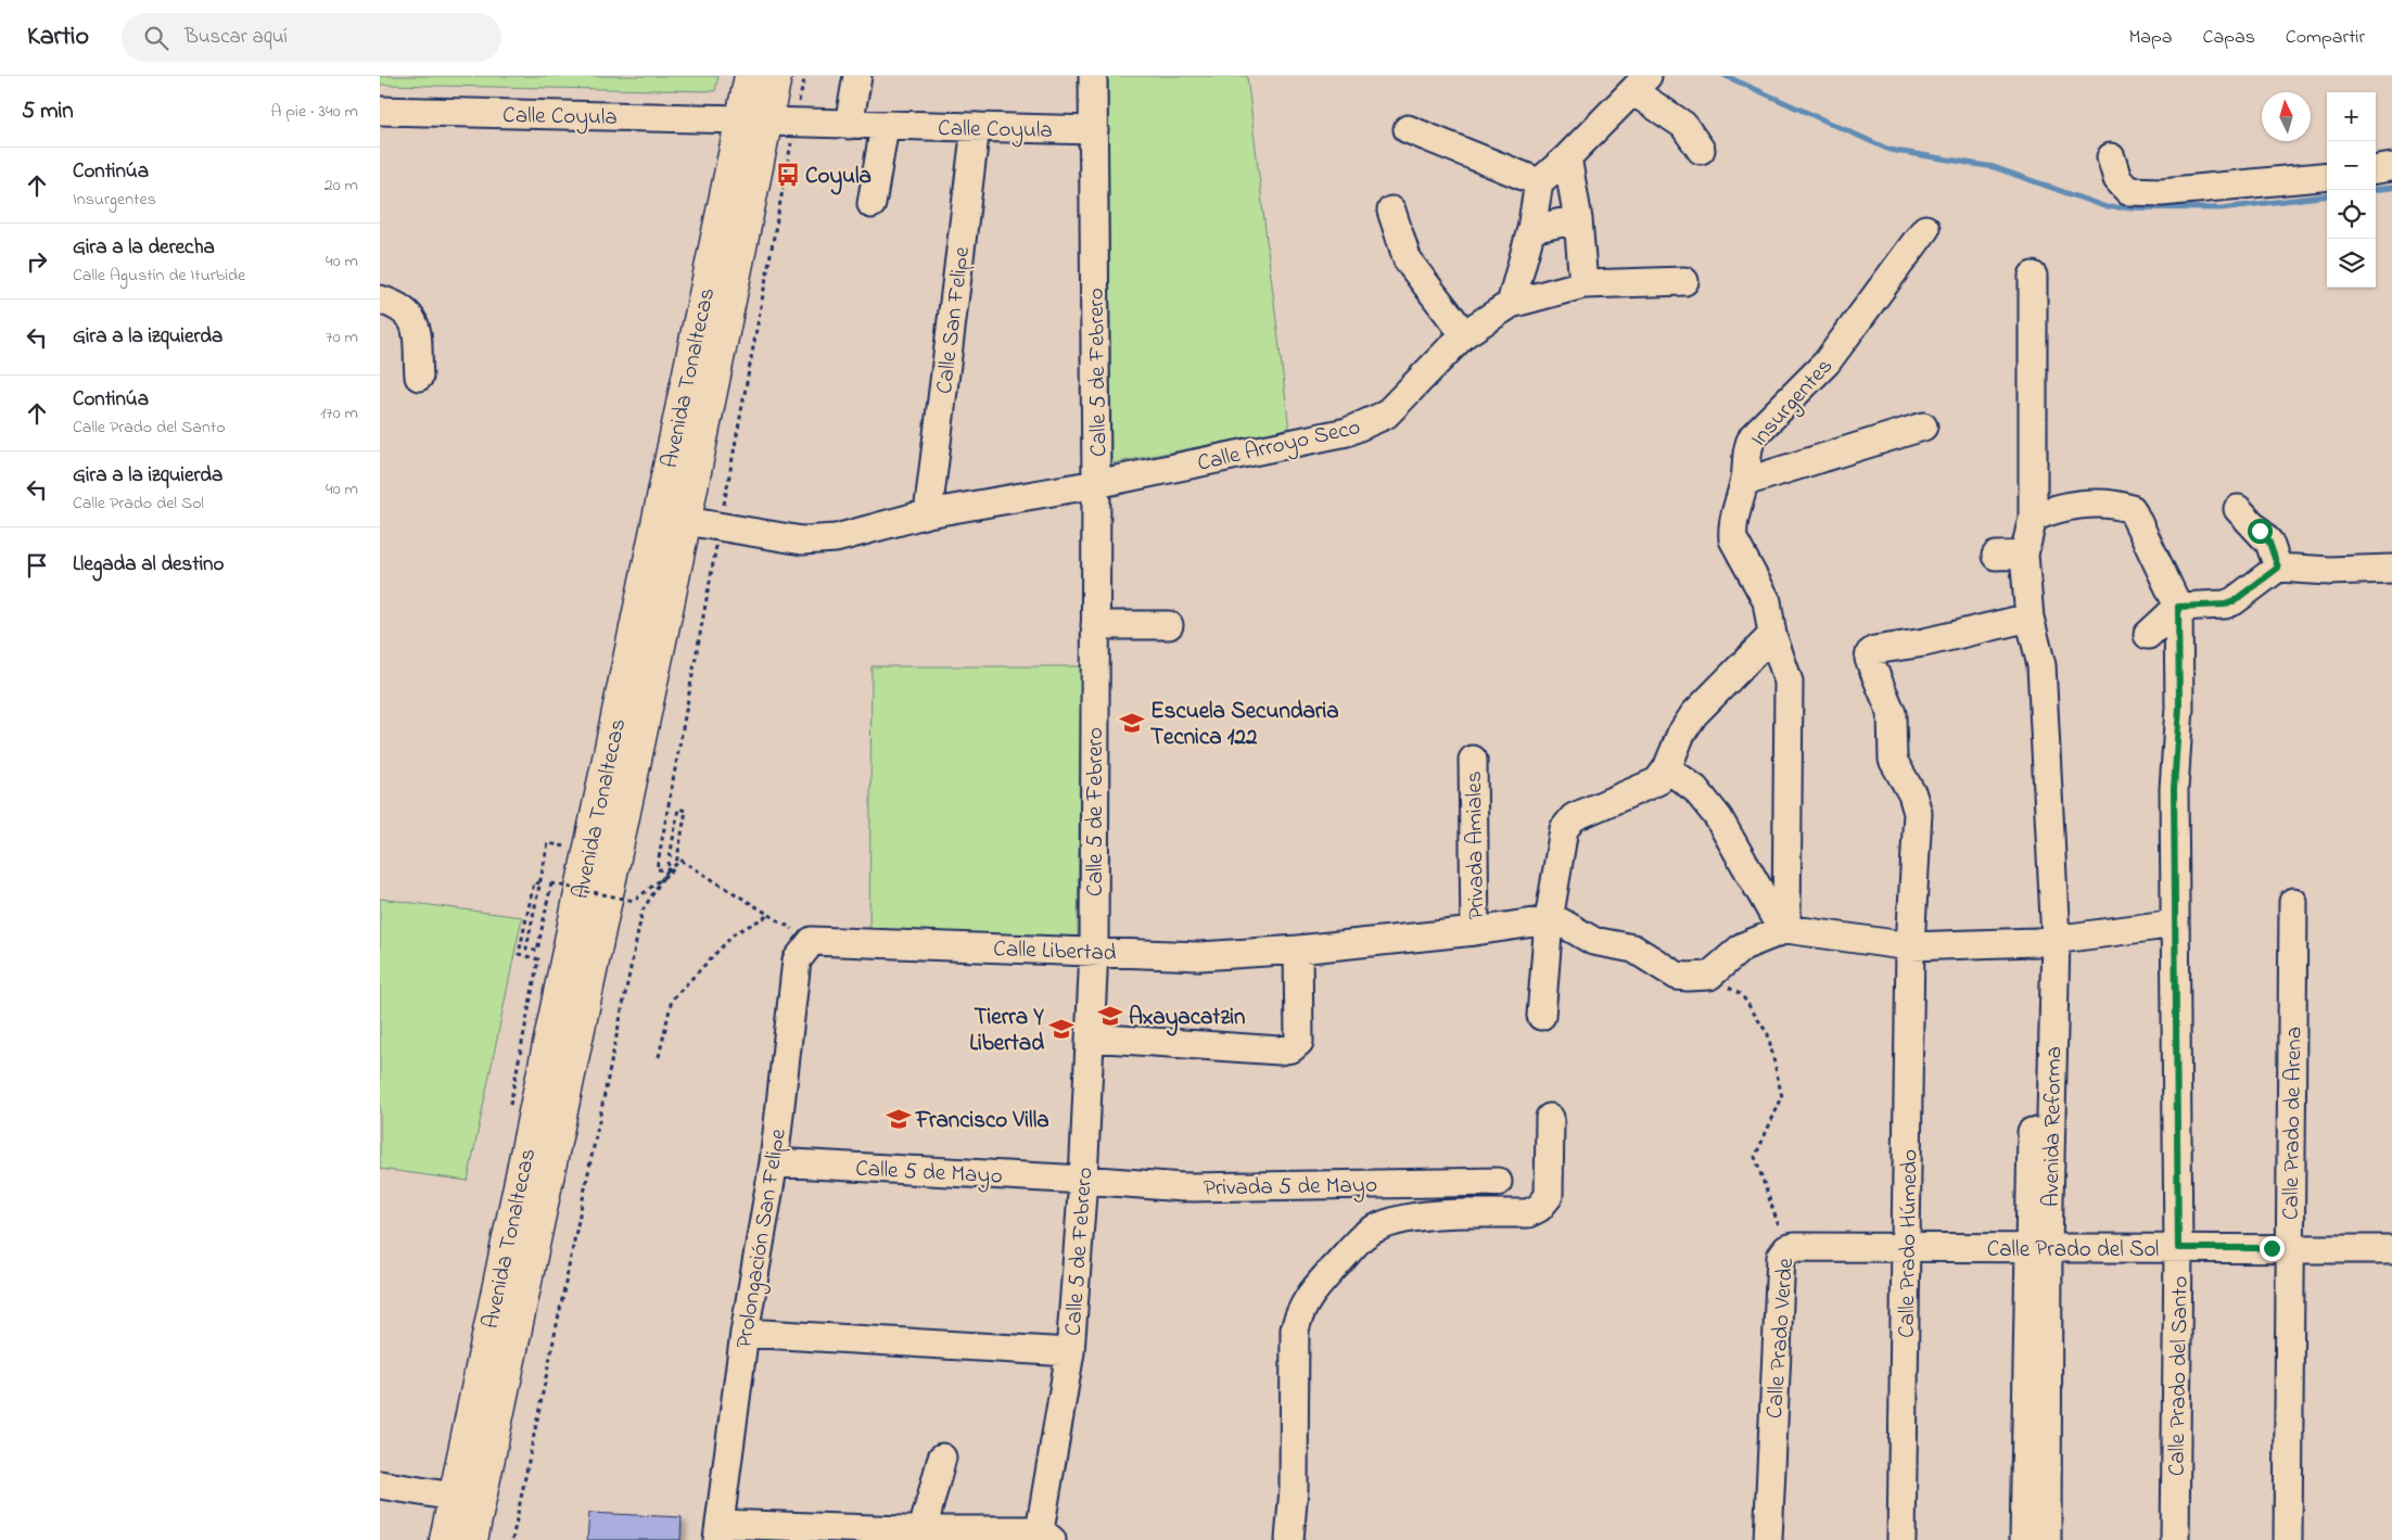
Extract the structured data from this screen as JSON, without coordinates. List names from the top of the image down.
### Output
{
  "streets": {
    "main road": ["Avenida Tonaltecas"],
    "street": [
      "Calle Coyula",
      "Calle San Felipe",
      "Calle 5 de Febrero",
      "Insurgentes",
      "Calle Arroyo Seco",
      "Privada Amiales",
      "Calle Libertad",
      "Calle Prado de Arena",
      "Avenida Reforma",
      "Calle 5 de Mayo",
      "Privada 5 de Mayo",
      "Prolongación San Felipe",
      "Calle Prado Húmedo",
      "Calle Prado del Sol",
      "Calle Prado Verde",
      "Calle Prado del Santo"
    ]
  },
  "crossings": [
    ["Calle Coyula", "Calle San Felipe"],
    ["Calle Coyula", "Calle 5 de Febrero"],
    ["Calle Coyula", "Avenida Tonaltecas"],
    ["Calle San Felipe", "Calle Arroyo Seco"],
    ["Calle 5 de Febrero", "Calle Arroyo Seco"],
    ["Calle 5 de Febrero", "Calle Libertad"],
    ["Calle 5 de Febrero", "Calle 5 de Mayo"],
    ["Calle 5 de Febrero", "Privada 5 de Mayo"],
    ["Avenida Tonaltecas", "Calle Arroyo Seco"],
    ["Privada Amiales", "Calle Libertad"],
    ["Calle Libertad", "Prolongación San Felipe"],
    ["Calle Prado de Arena", "Calle Prado del Sol"],
    ["Avenida Reforma", "Calle Prado Húmedo"],
    ["Avenida Reforma", "Calle Prado del Sol"],
    ["Calle 5 de Mayo", "Privada 5 de Mayo"],
    ["Calle 5 de Mayo", "Prolongación San Felipe"],
    ["Calle Prado Húmedo", "Calle Prado del Sol"],
    ["Calle Prado del Sol", "Calle Prado Verde"],
    ["Calle Prado del Sol", "Calle Prado del Santo"]
  ],
  "places": {
    "bus stop": ["Coyula"],
    "school or university": [
      "Escuela Secundaria Tecnica 122",
      "Axayacatzin",
      "Tierra Y Libertad",
      "Francisco Villa"
    ]
  },
  "north": "top",
  "page": {
    "header": "Kartio",
    "search": "Buscar aquí",
    "nav": ["Mapa", "Capas", "Compartir"],
    "heading": ["5 min", "A pie · 340 m"],
    "map_buttons": ["+", "−"],
    "list": [
      ["Continúa", "Insurgentes", "20 m"],
      ["Gira a la derecha", "Calle Agustín de Iturbide", "40 m"],
      ["Gira a la izquierda", "70 m"],
      ["Continúa", "Calle Prado del Santo", "170 m"],
      ["Gira a la izquierda", "Calle Prado del Sol", "40 m"],
      "Llegada al destino"
    ]
  }
}
